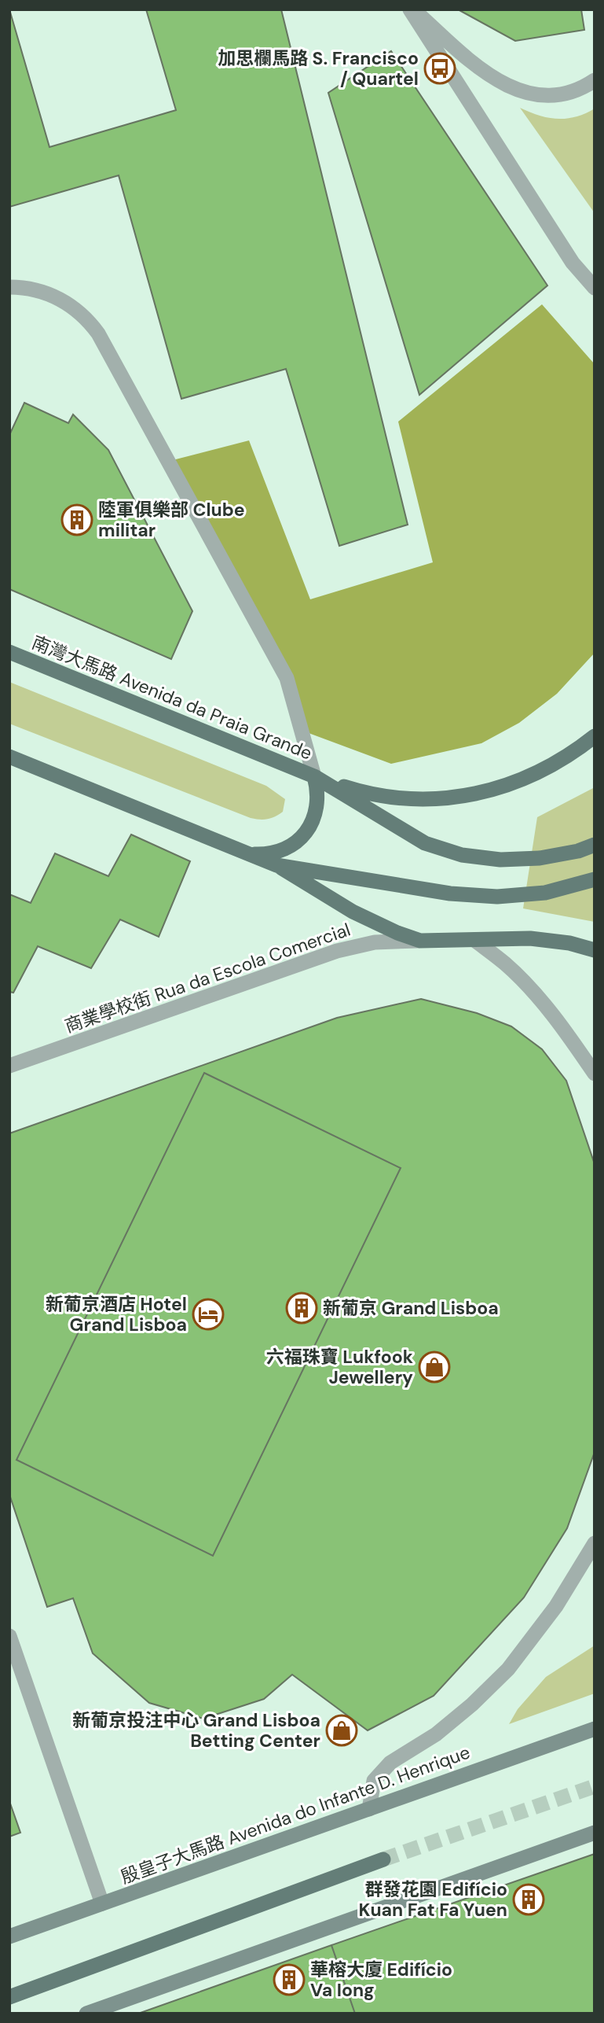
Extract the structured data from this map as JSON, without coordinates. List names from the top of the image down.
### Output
{
  "streets": {
    "main road": ["南灣大馬路 Avenida da Praia Grande", "殷皇子大馬路 Avenida do Infante D. Henrique"],
    "street": ["商業學校街 Rua da Escola Comercial"]
  },
  "places": {
    "bus stop": ["加思欄馬路 S. Francisco / Quartel"],
    "building": [
      "陸軍俱樂部 Clube militar",
      "新葡京 Grand Lisboa",
      "群發花園 Edifício Kuan Fat Fa Yuen",
      "華榕大廈 Edifício Va Iong"
    ],
    "hotel": ["新葡京酒店 Hotel Grand Lisboa"],
    "shop": ["六福珠寶 Lukfook Jewellery", "新葡京投注中心 Grand Lisboa Betting Center"]
  }
}
